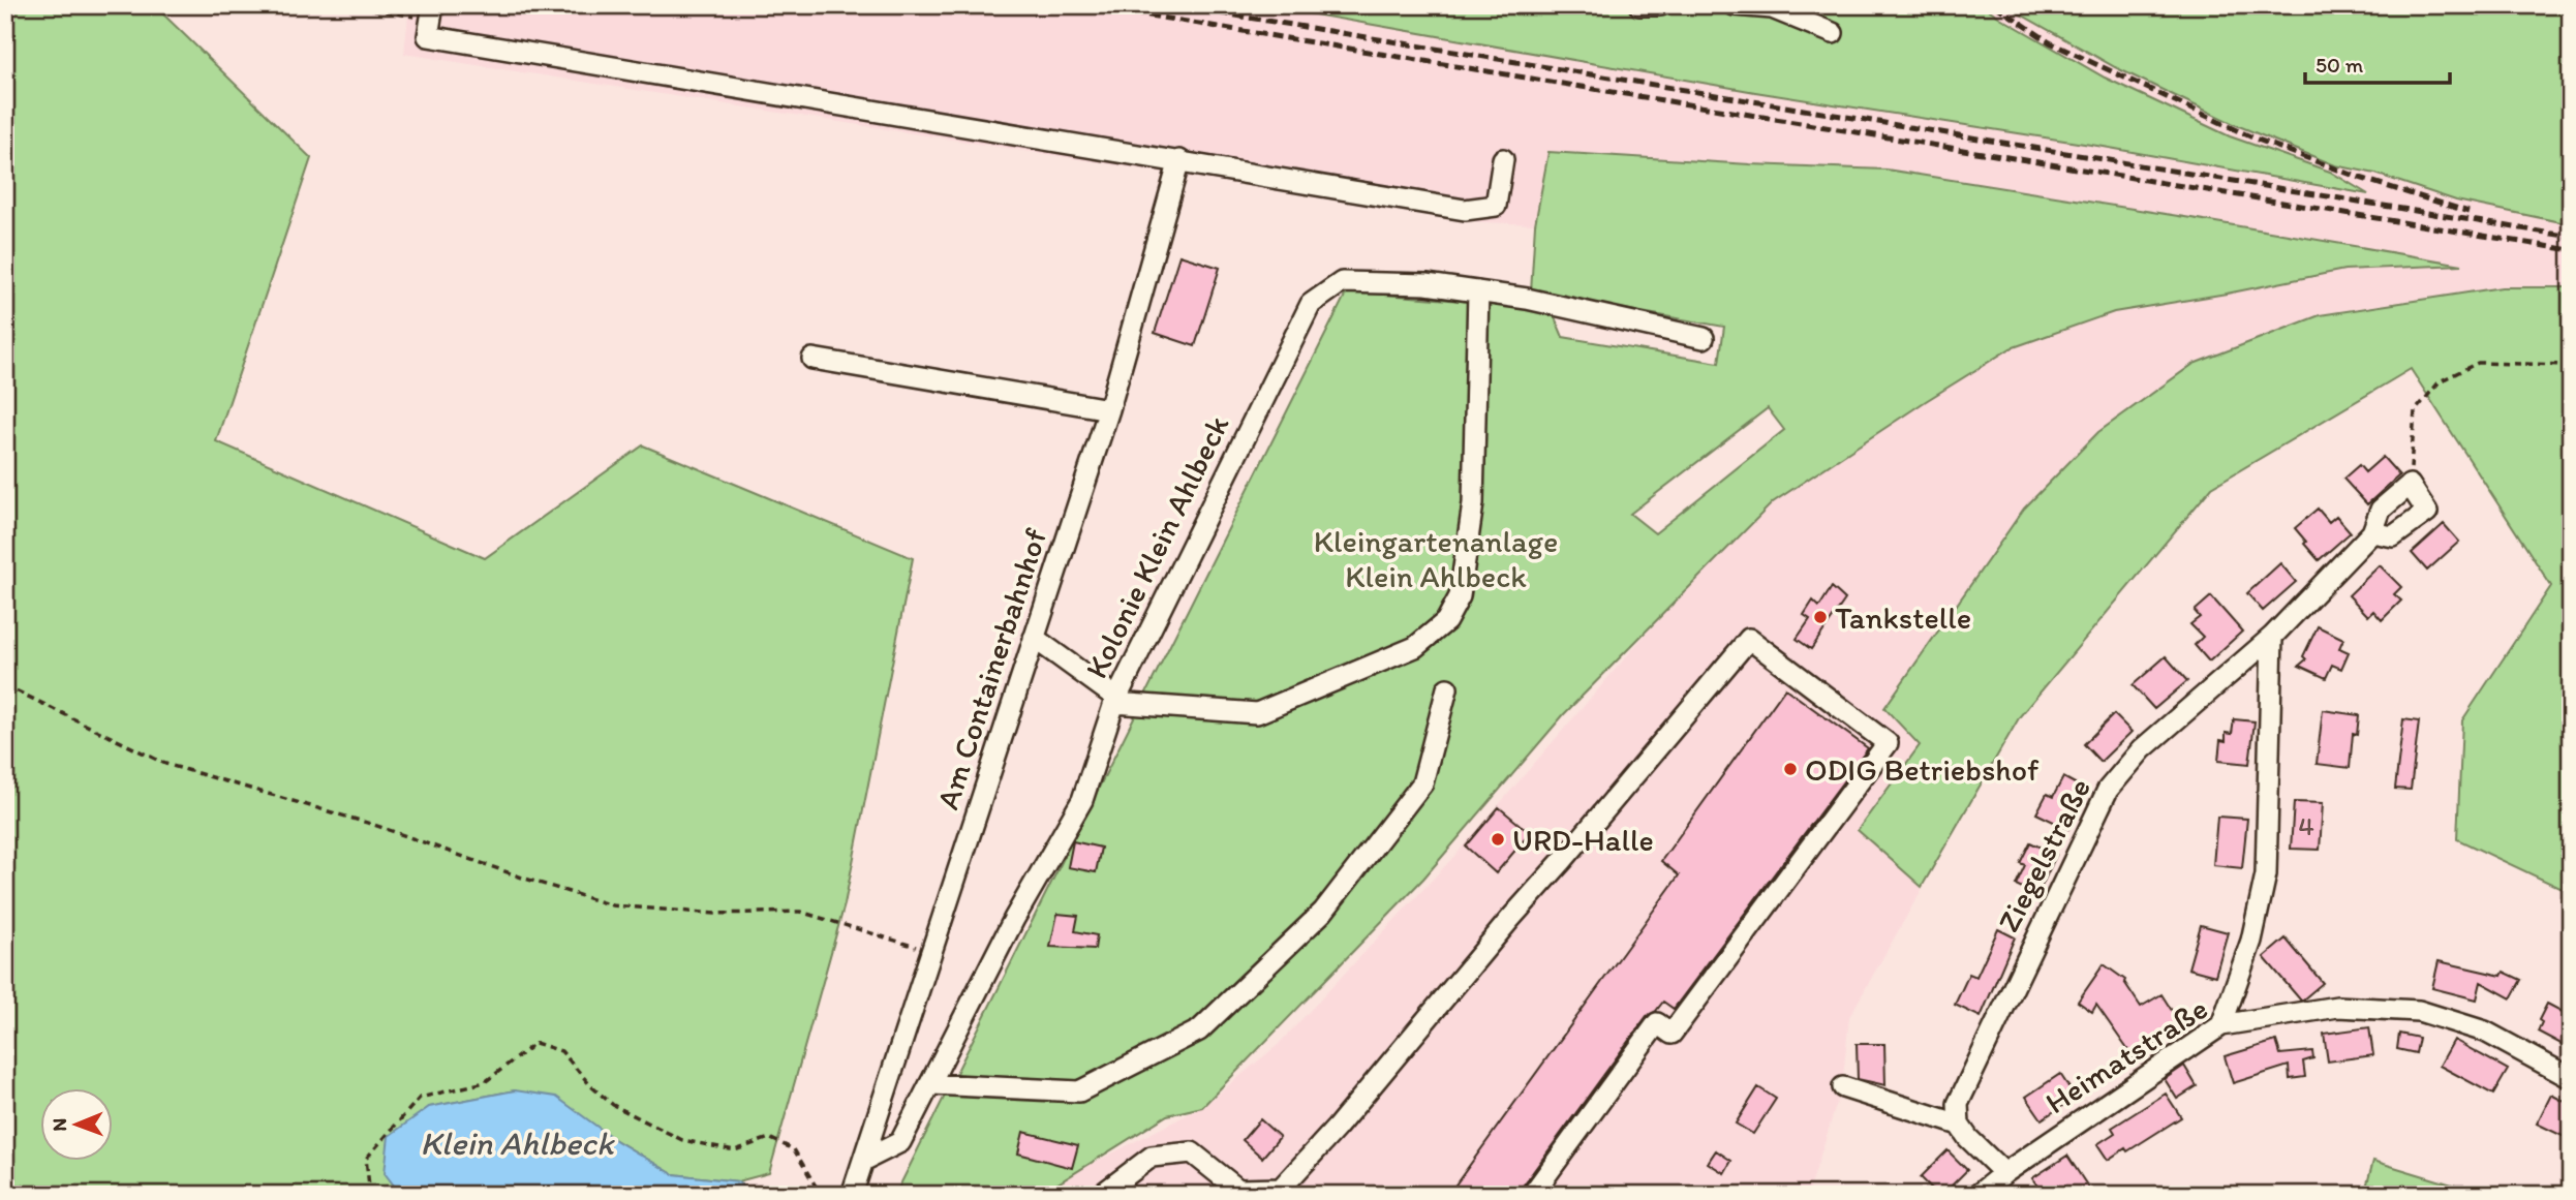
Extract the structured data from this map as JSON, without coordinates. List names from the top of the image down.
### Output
{
  "streets": {
    "street": [
      "Kolonie Klein Ahlbeck",
      "Am Containerbahnhof",
      "Ziegelstraße",
      "Heimatstraße"
    ]
  },
  "crossings": [
    ["Kolonie Klein Ahlbeck", "Am Containerbahnhof"]
  ],
  "water": ["Klein Ahlbeck"],
  "parks": ["Kleingartenanlage Klein Ahlbeck"],
  "places": ["Tankstelle", "ODIG Betriebshof", "URD-Halle"],
  "house_numbers": ["4"],
  "scale_bar": "50 m",
  "north": "left"
}
